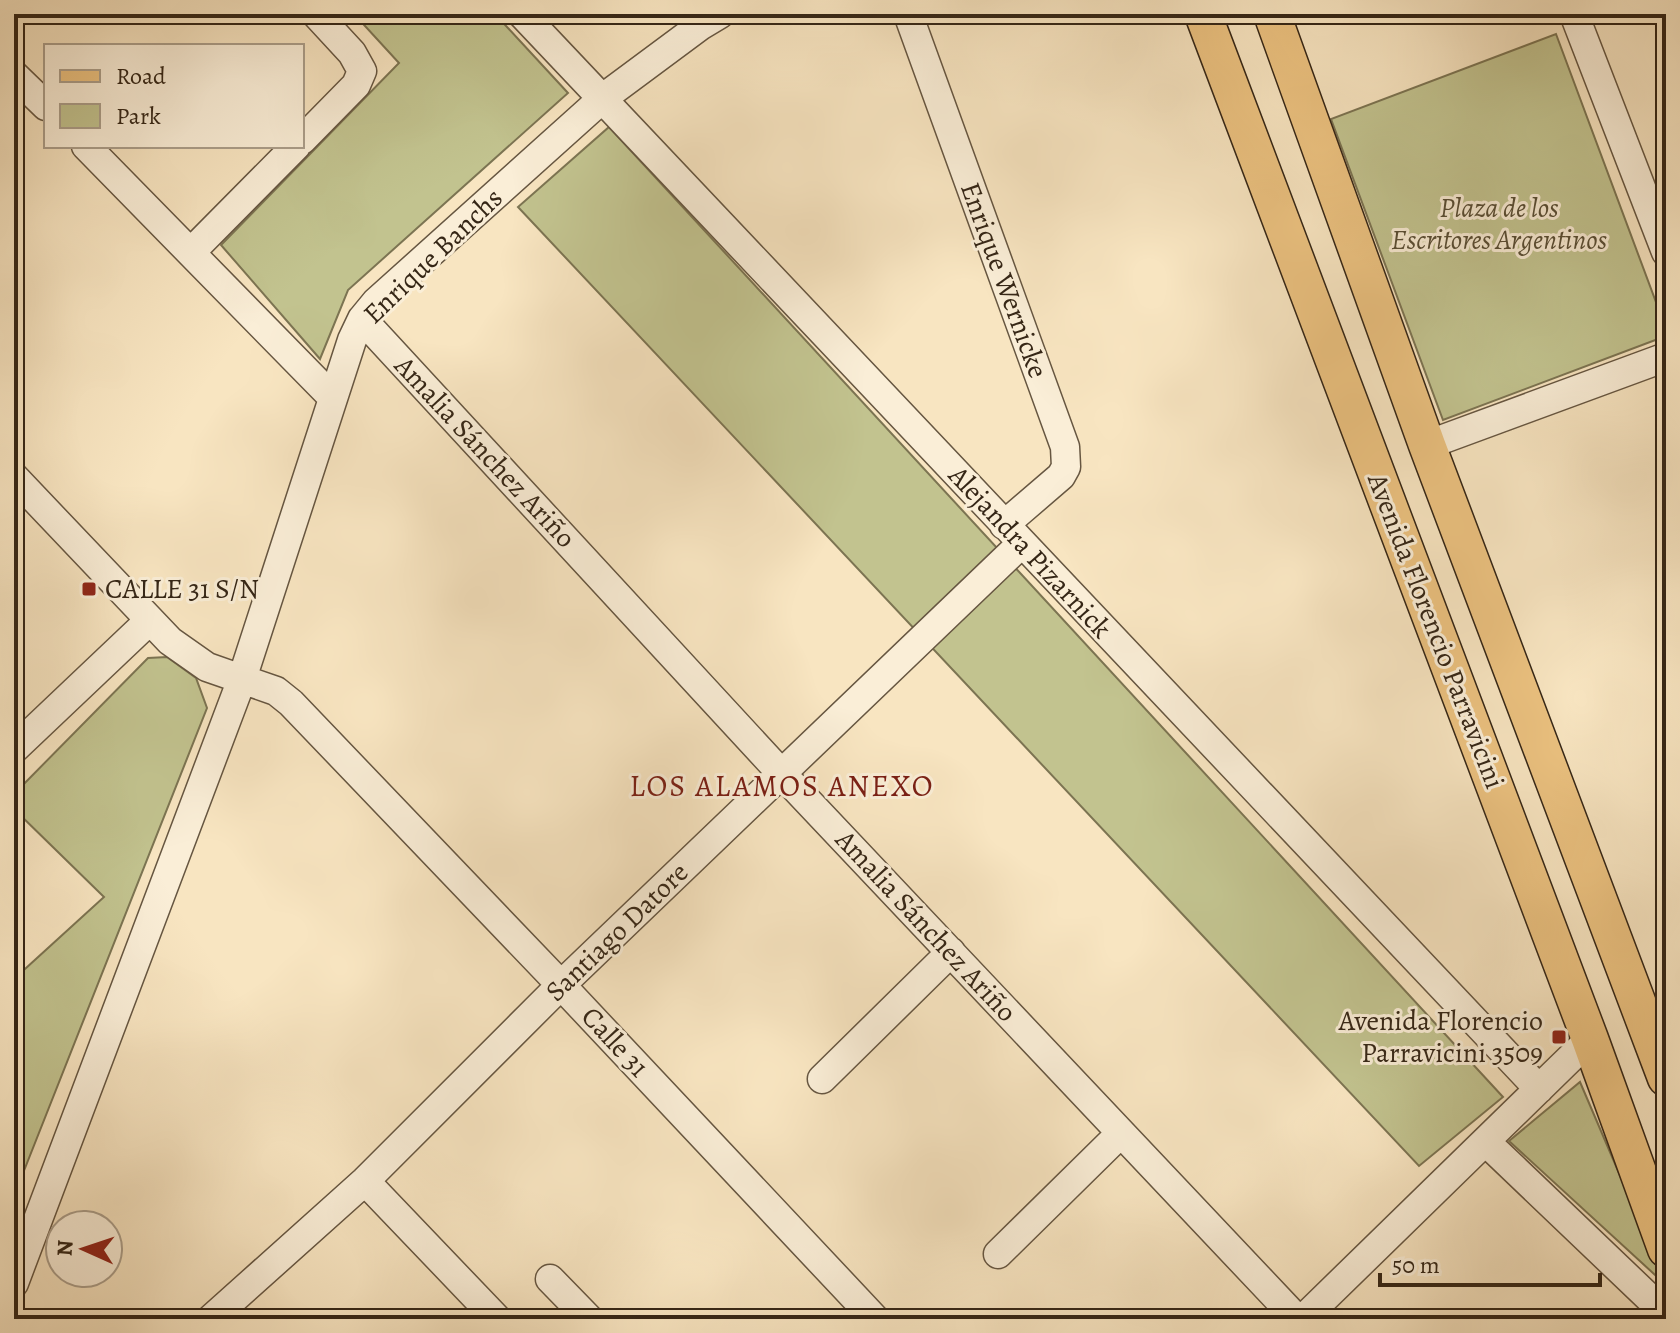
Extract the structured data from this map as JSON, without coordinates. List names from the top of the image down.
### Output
{
  "streets": {
    "main road": ["Avenida Florencio Parravicini"],
    "street": [
      "Enrique Banchs",
      "Enrique Wernicke",
      "Amalia Sánchez Ariño",
      "Alejandra Pizarnick",
      "Santiago Datore",
      "Calle 31"
    ]
  },
  "crossings": [
    ["Enrique Banchs", "Amalia Sánchez Ariño"],
    ["Enrique Banchs", "Alejandra Pizarnick"],
    ["Enrique Banchs", "Calle 31"],
    ["Enrique Wernicke", "Alejandra Pizarnick"],
    ["Enrique Wernicke", "Santiago Datore"],
    ["Amalia Sánchez Ariño", "Santiago Datore"],
    ["Alejandra Pizarnick", "Santiago Datore"],
    ["Santiago Datore", "Calle 31"]
  ],
  "districts": ["LOS ALAMOS ANEXO"],
  "parks": ["Plaza de los Escritores Argentinos"],
  "places": {
    "transit": ["CALLE 31 S/N", "Avenida Florencio Parravicini 3509"]
  },
  "legend": ["Road", "Park"],
  "scale_bar": "50 m",
  "north": "left"
}
